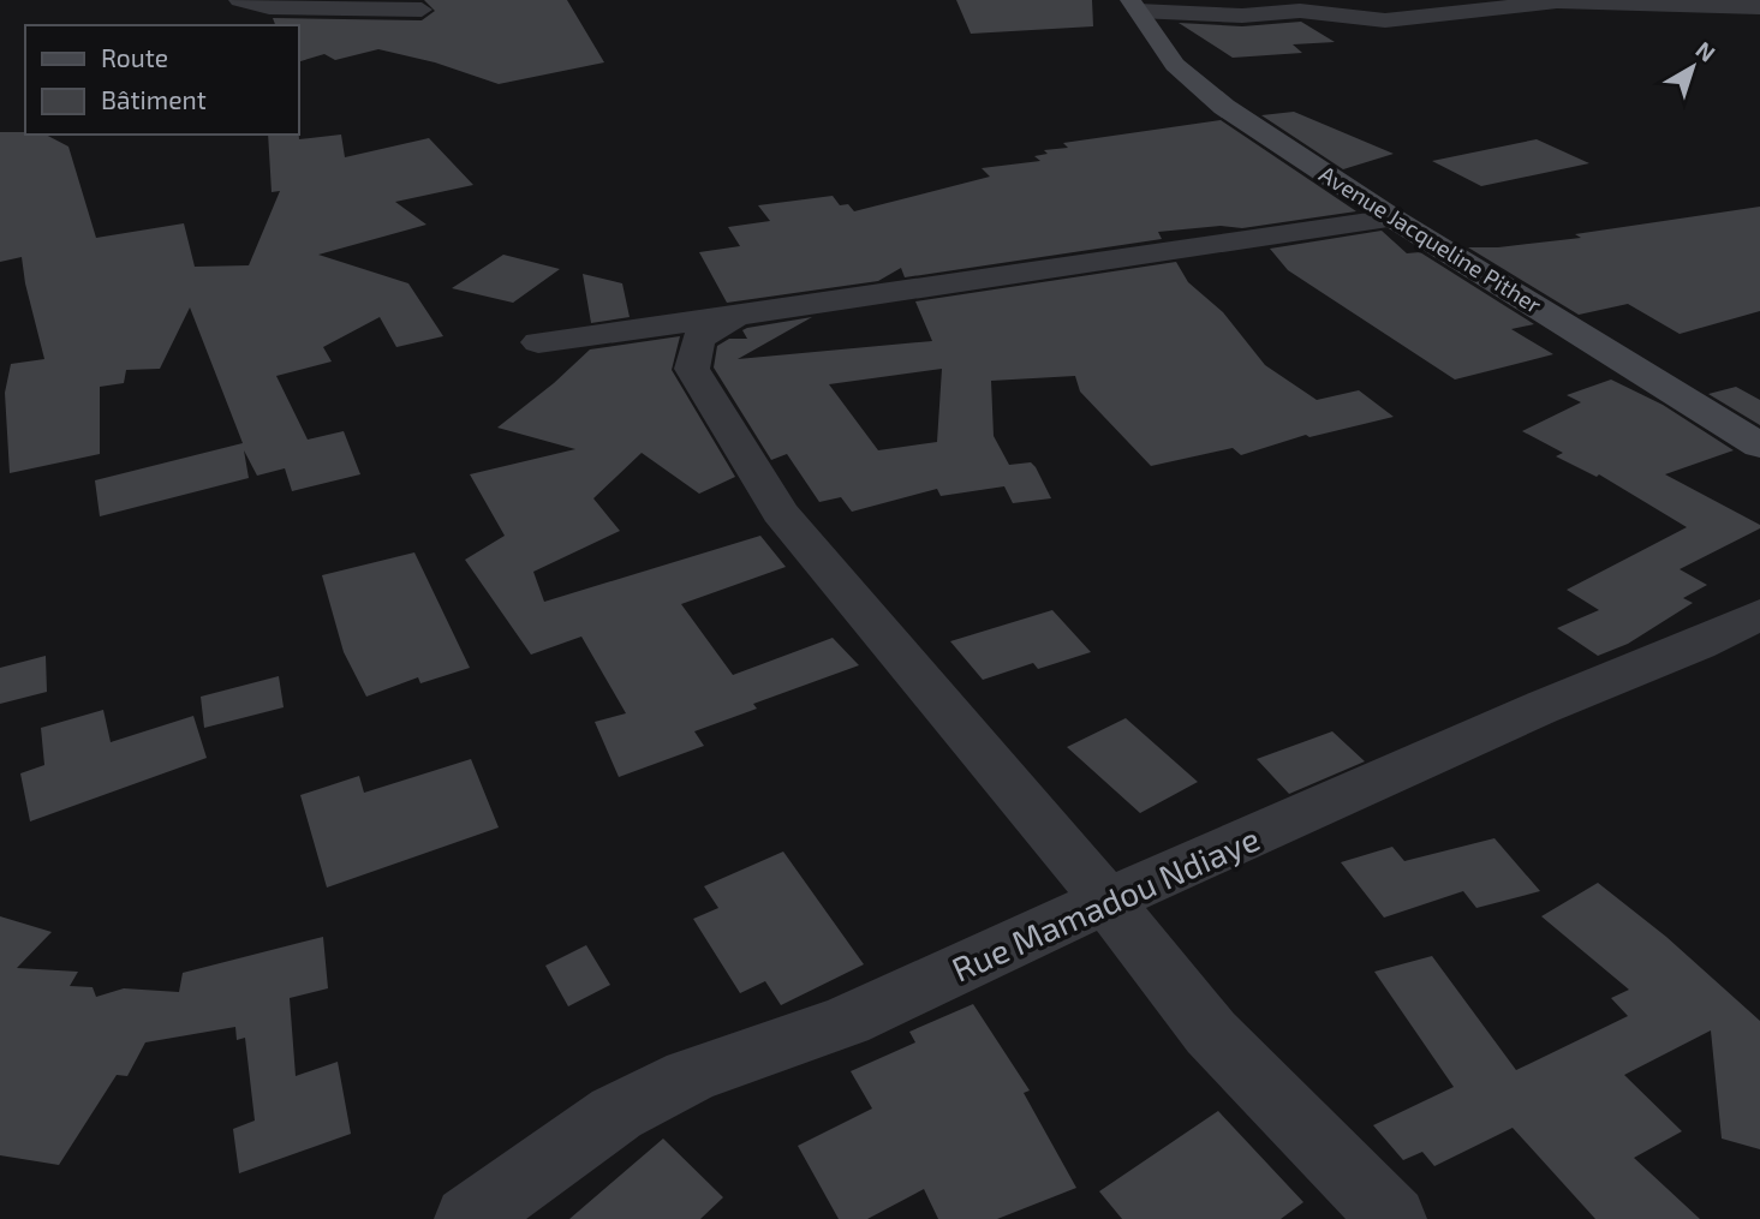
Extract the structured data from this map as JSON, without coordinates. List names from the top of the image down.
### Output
{
  "streets": {
    "street": ["Avenue Jacqueline Pither", "Rue Mamadou Ndiaye"]
  },
  "legend": ["Route", "Bâtiment"],
  "north": "top right"
}
